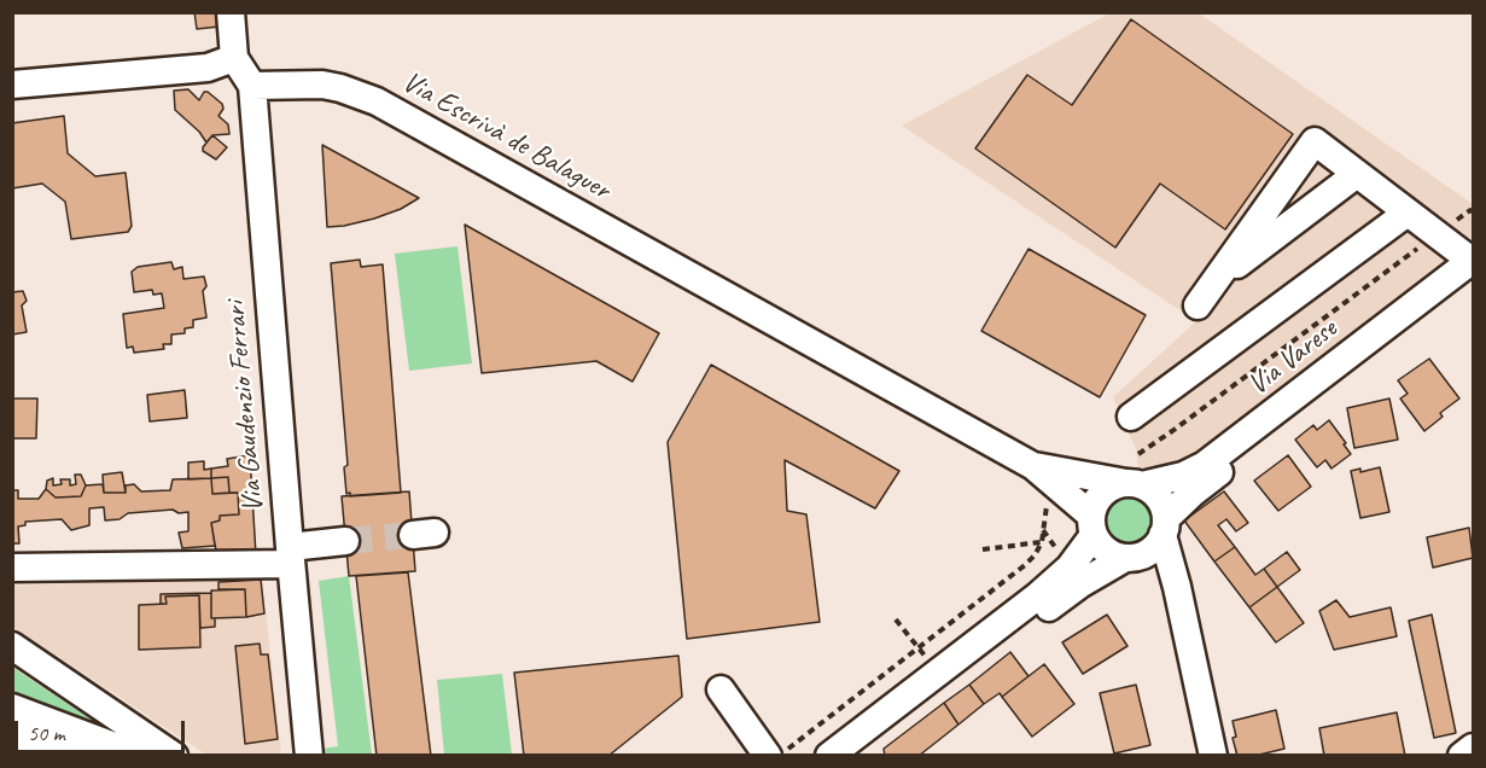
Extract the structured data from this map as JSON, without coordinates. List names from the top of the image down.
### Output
{
  "streets": {
    "street": ["Via Escrivà de Balaguer", "Via Varese", "Via Gaudenzio Ferrari"]
  },
  "crossings": [
    ["Via Escrivà de Balaguer", "Via Gaudenzio Ferrari"]
  ],
  "scale_bar": "50 m"
}
